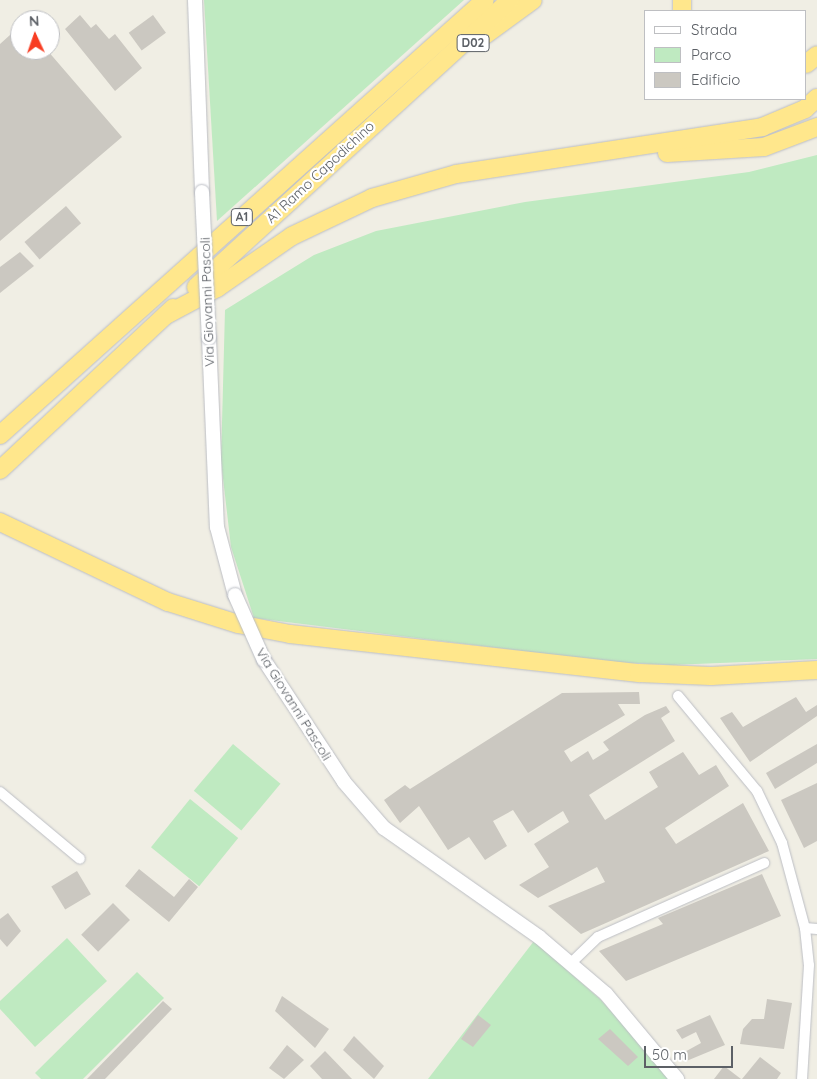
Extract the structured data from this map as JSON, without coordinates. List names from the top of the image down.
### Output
{
  "streets": {
    "highway": ["D02", "A1 Ramo Capodichino", "A1"],
    "street": ["Via Giovanni Pascoli"]
  },
  "crossings": [
    ["D02", "A1 Ramo Capodichino"]
  ],
  "legend": ["Strada", "Parco", "Edificio"],
  "scale_bar": "50 m",
  "north": "top"
}
